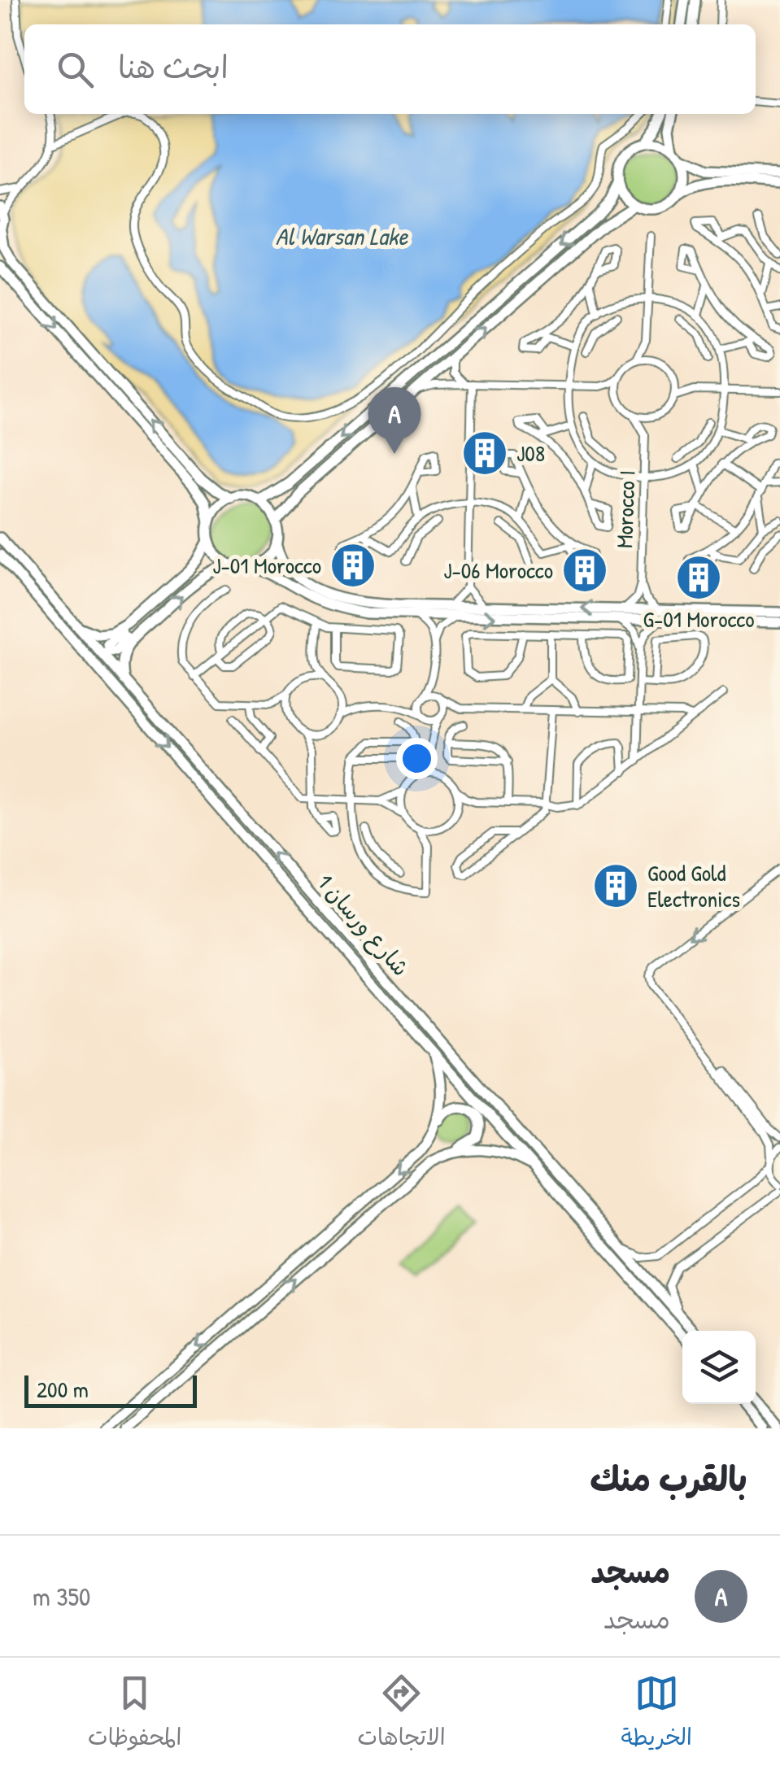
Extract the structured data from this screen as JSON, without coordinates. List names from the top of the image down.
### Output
{
  "streets": {
    "street": ["Morocco I", "شارع ورسان 1"]
  },
  "water": ["Al Warsan Lake"],
  "places": {
    "building": [
      "J08",
      "J-01 Morocco",
      "J-06 Morocco",
      "G-01 Morocco",
      "Good Gold Electronics"
    ]
  },
  "scale_bar": "200 m",
  "page": {
    "search": "ابحث هنا",
    "pins": "A",
    "scale": "200 m",
    "heading": "بالقرب منك",
    "list": [
      {
        "mark": "A",
        "name": "مسجد",
        "note": "مسجد",
        "value": "350 m"
      }
    ],
    "nav": ["الخريطة", "الاتجاهات", "المحفوظات"]
  }
}
